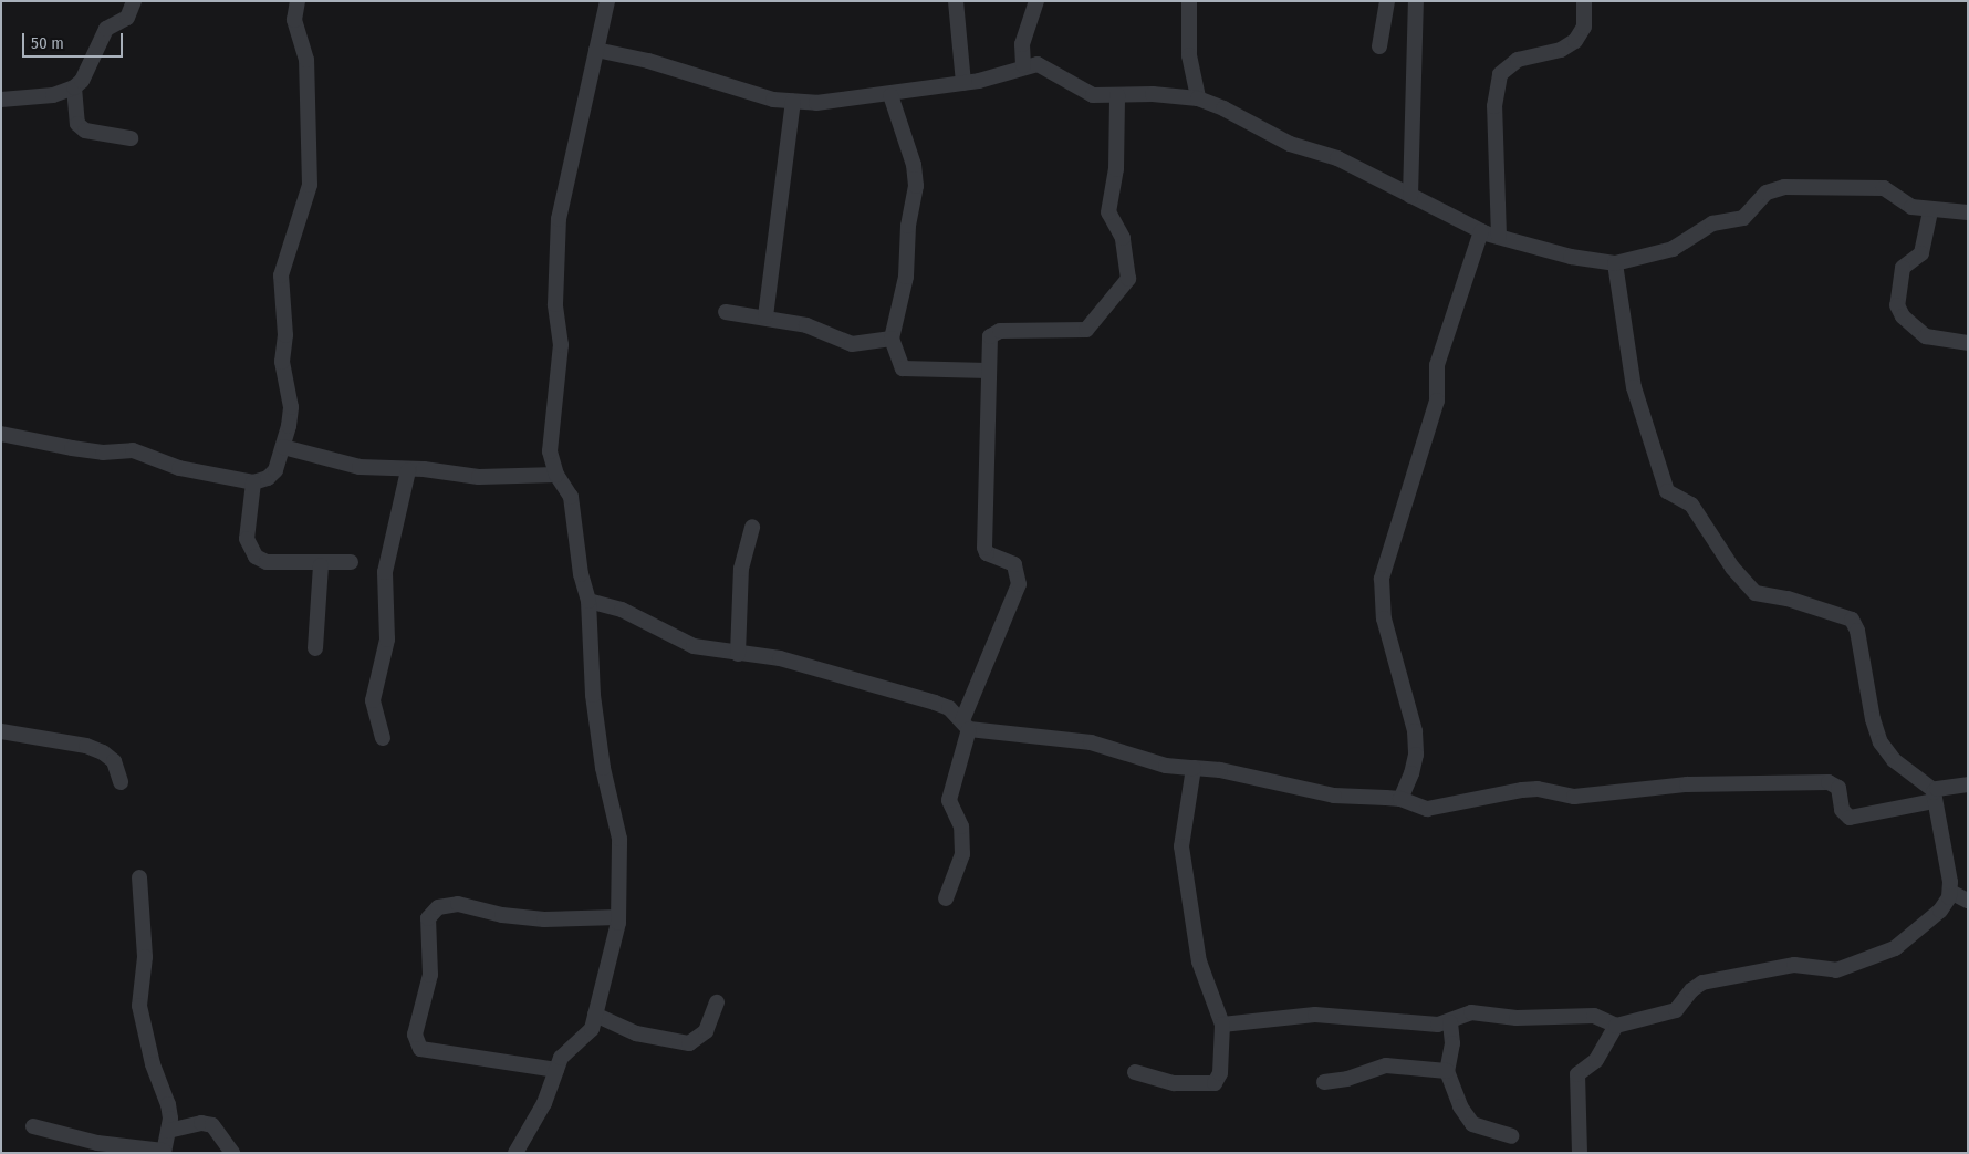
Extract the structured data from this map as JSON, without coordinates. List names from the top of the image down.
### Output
{
  "scale_bar": "50 m"
}
